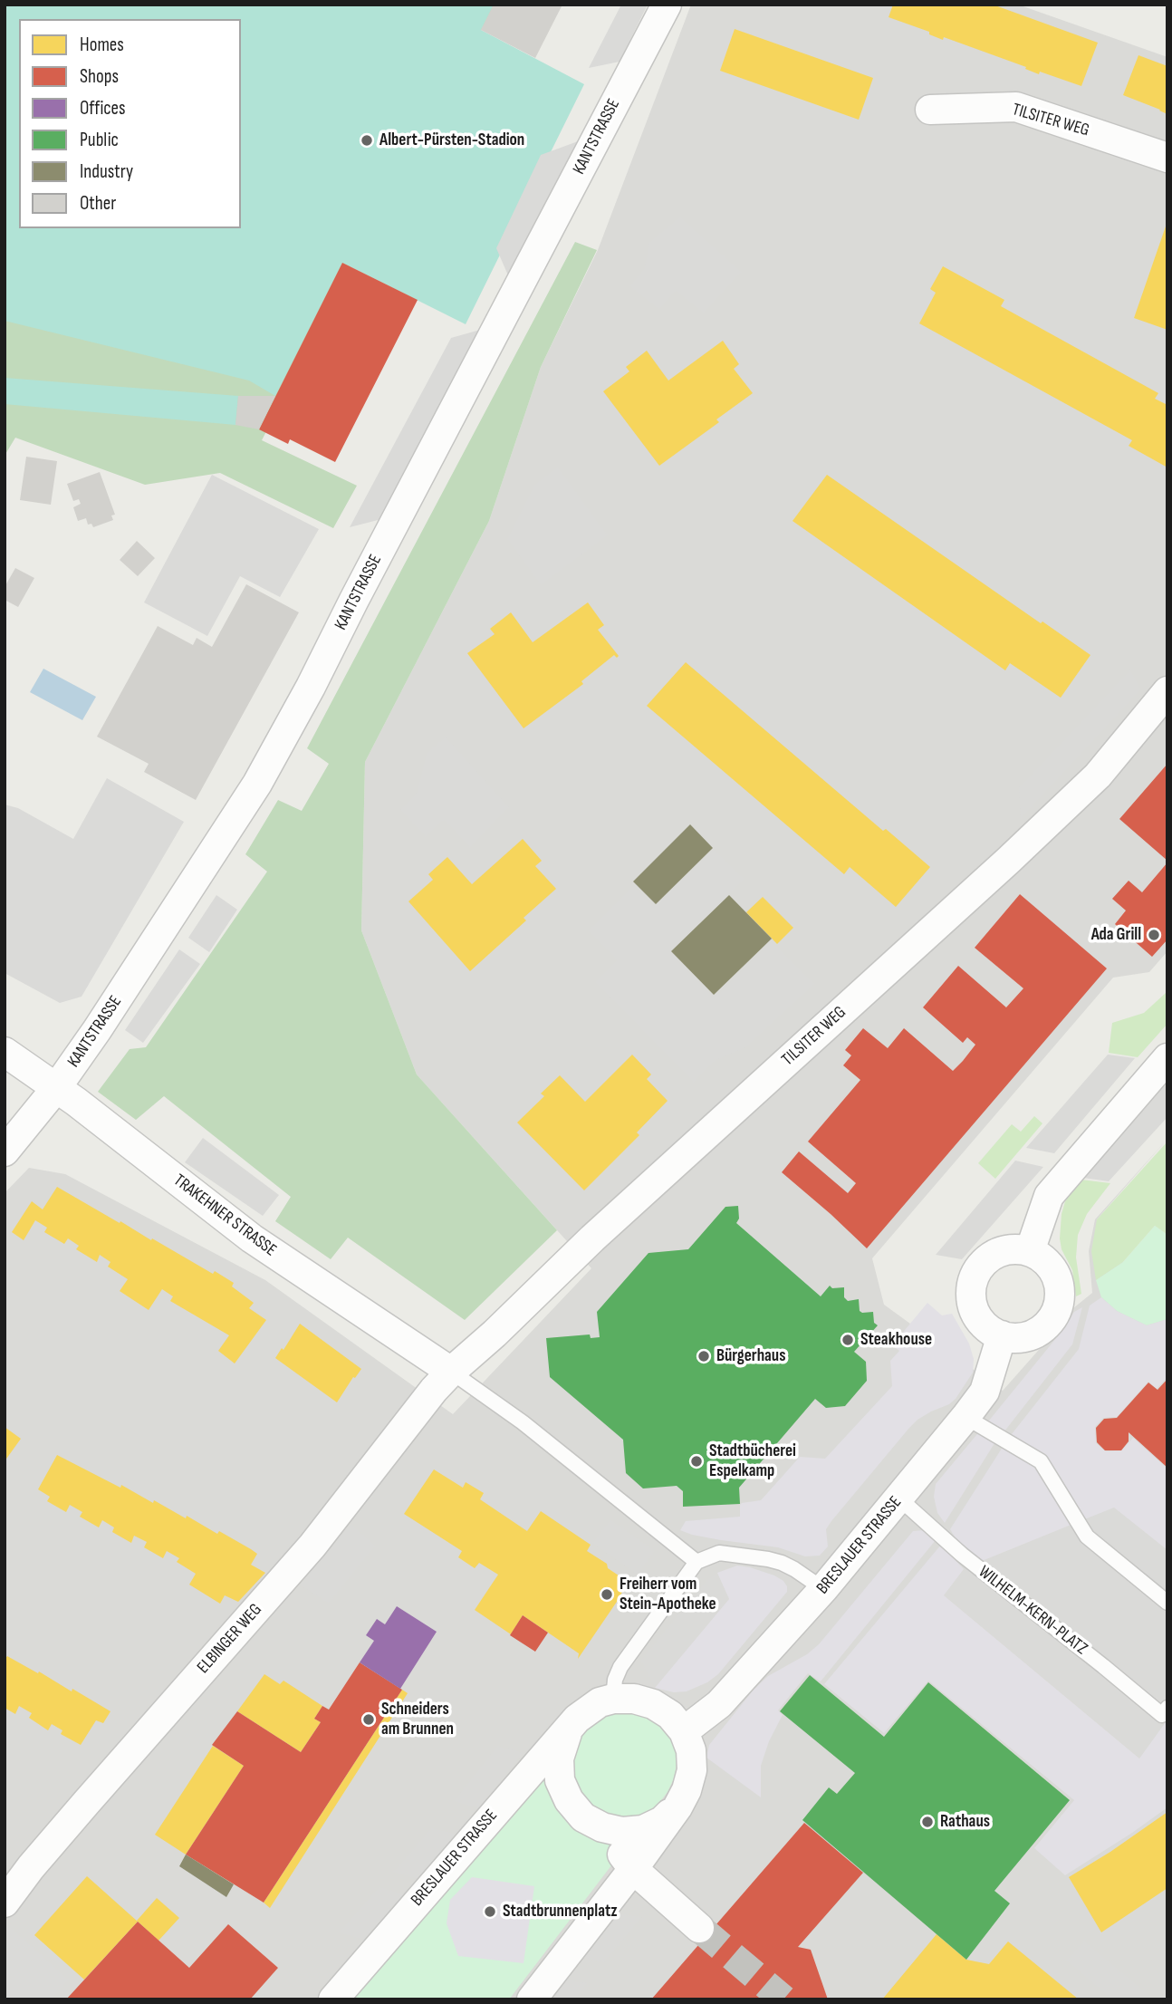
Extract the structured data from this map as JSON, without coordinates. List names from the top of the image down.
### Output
{
  "streets": {
    "street": [
      "TILSITER WEG",
      "KANTSTRASSE",
      "TRAKEHNER STRASSE",
      "BRESLAUER STRASSE",
      "ELBINGER WEG"
    ],
    "lane": ["WILHELM-KERN-PLATZ"]
  },
  "crossings": [
    ["TILSITER WEG", "TRAKEHNER STRASSE"],
    ["TILSITER WEG", "ELBINGER WEG"],
    ["KANTSTRASSE", "TRAKEHNER STRASSE"],
    ["TRAKEHNER STRASSE", "ELBINGER WEG"],
    ["BRESLAUER STRASSE", "WILHELM-KERN-PLATZ"]
  ],
  "places": [
    "Albert-Pürsten-Stadion",
    "Ada Grill",
    "Steakhouse",
    "Bürgerhaus",
    "Stadtbücherei Espelkamp",
    "Freiherr vom Stein-Apotheke",
    "Schneiders am Brunnen",
    "Rathaus",
    "Stadtbrunnenplatz"
  ],
  "legend": [
    "Homes",
    "Shops",
    "Offices",
    "Public",
    "Industry",
    "Other"
  ]
}
